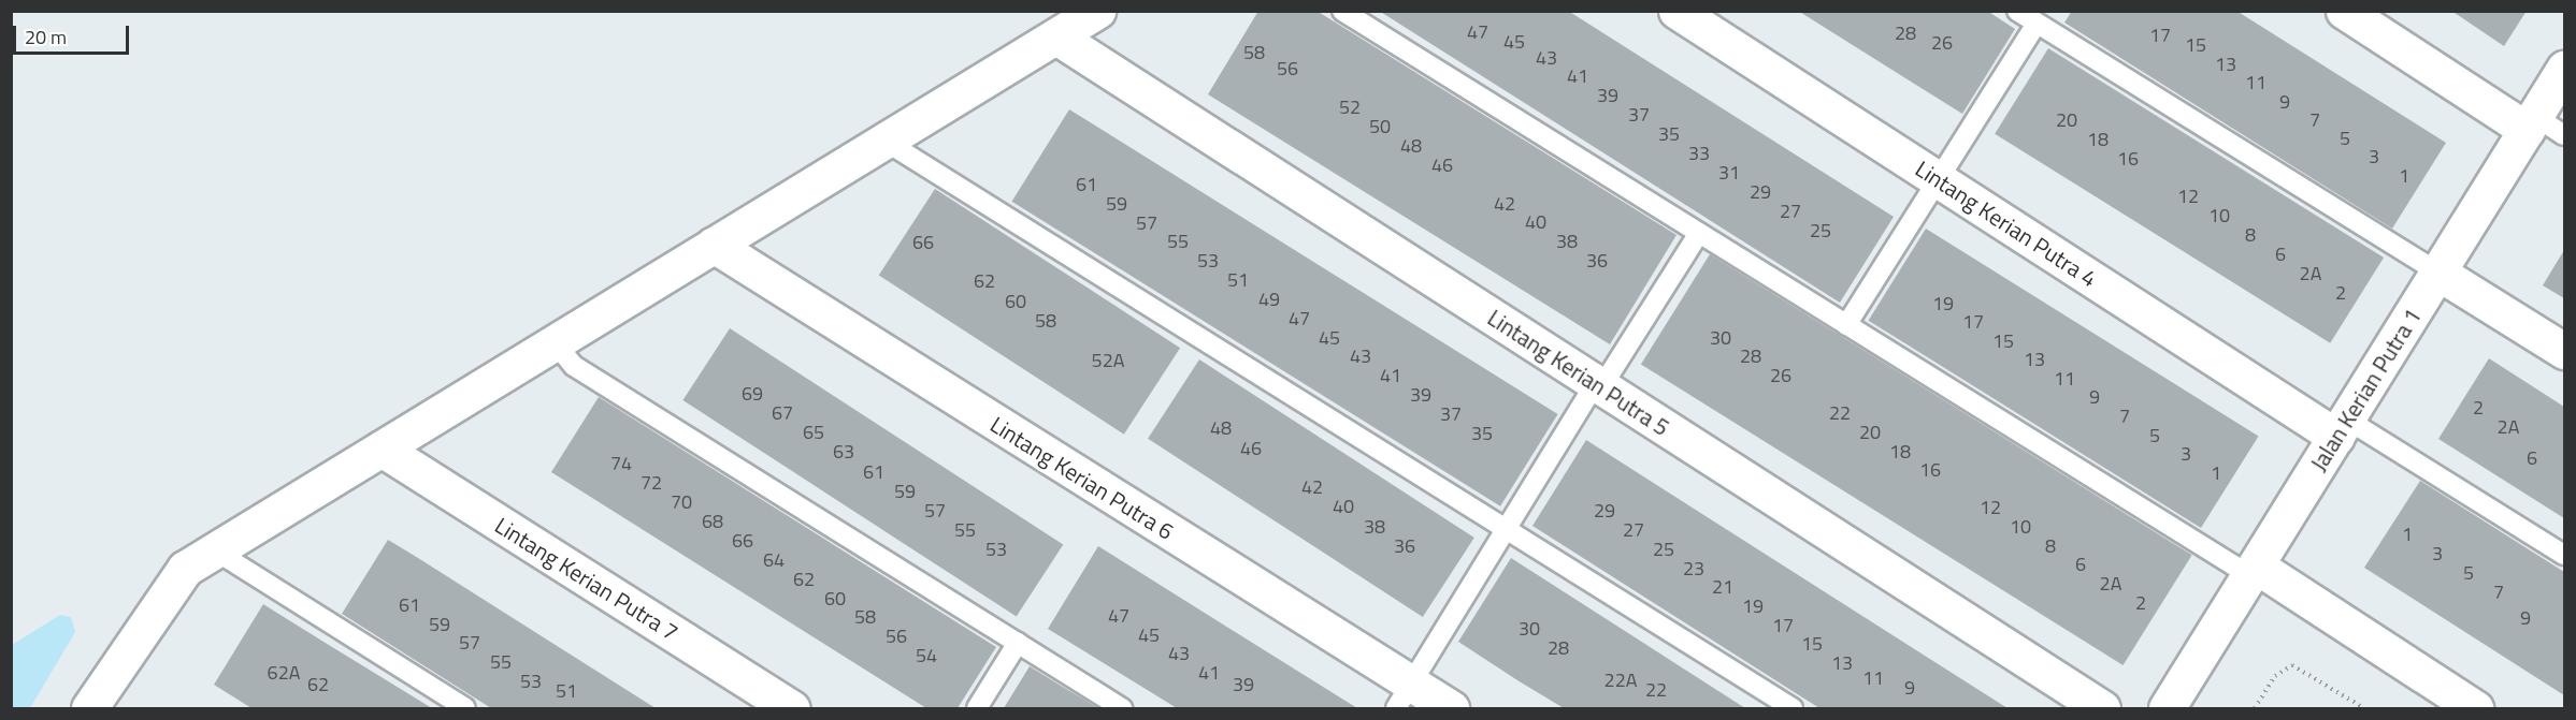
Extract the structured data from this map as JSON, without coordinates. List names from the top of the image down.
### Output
{
  "streets": {
    "street": [
      "Lintang Kerian Putra 4",
      "Lintang Kerian Putra 5",
      "Jalan Kerian Putra 1",
      "Lintang Kerian Putra 6",
      "Lintang Kerian Putra 7"
    ]
  },
  "crossings": [
    ["Lintang Kerian Putra 4", "Jalan Kerian Putra 1"]
  ],
  "house_numbers": [
    "47",
    "28",
    "17",
    "45",
    "26",
    "15",
    "58",
    "43",
    "13",
    "56",
    "41",
    "11",
    "39",
    "9",
    "52",
    "37",
    "20",
    "7",
    "50",
    "35",
    "5",
    "18",
    "48",
    "33",
    "3",
    "16",
    "46",
    "31",
    "1",
    "61",
    "29",
    "12",
    "59",
    "42",
    "27",
    "10",
    "40",
    "57",
    "25",
    "8",
    "55",
    "38",
    "66",
    "6",
    "53",
    "36",
    "2A",
    "51",
    "62",
    "2",
    "49",
    "60",
    "19",
    "47",
    "58",
    "17",
    "45",
    "30",
    "15",
    "43",
    "28",
    "13",
    "52A",
    "41",
    "26",
    "11",
    "69",
    "39",
    "9",
    "2",
    "67",
    "22",
    "37",
    "7",
    "2A",
    "48",
    "65",
    "20",
    "35",
    "5",
    "46",
    "63",
    "18",
    "3",
    "6",
    "74",
    "16",
    "61",
    "1",
    "72",
    "42",
    "59",
    "70",
    "40",
    "12",
    "57",
    "29",
    "68",
    "38",
    "10",
    "55",
    "27",
    "1",
    "66",
    "36",
    "8",
    "53",
    "25",
    "3",
    "64",
    "6",
    "23",
    "5",
    "62",
    "2A",
    "21",
    "7",
    "60",
    "2",
    "61",
    "19",
    "47",
    "58",
    "9",
    "59",
    "17",
    "30",
    "45",
    "56",
    "57",
    "15",
    "28",
    "43",
    "54",
    "55",
    "13",
    "62A",
    "41",
    "11",
    "22A",
    "53",
    "62",
    "39",
    "9",
    "22",
    "51"
  ],
  "scale_bar": "20 m"
}
